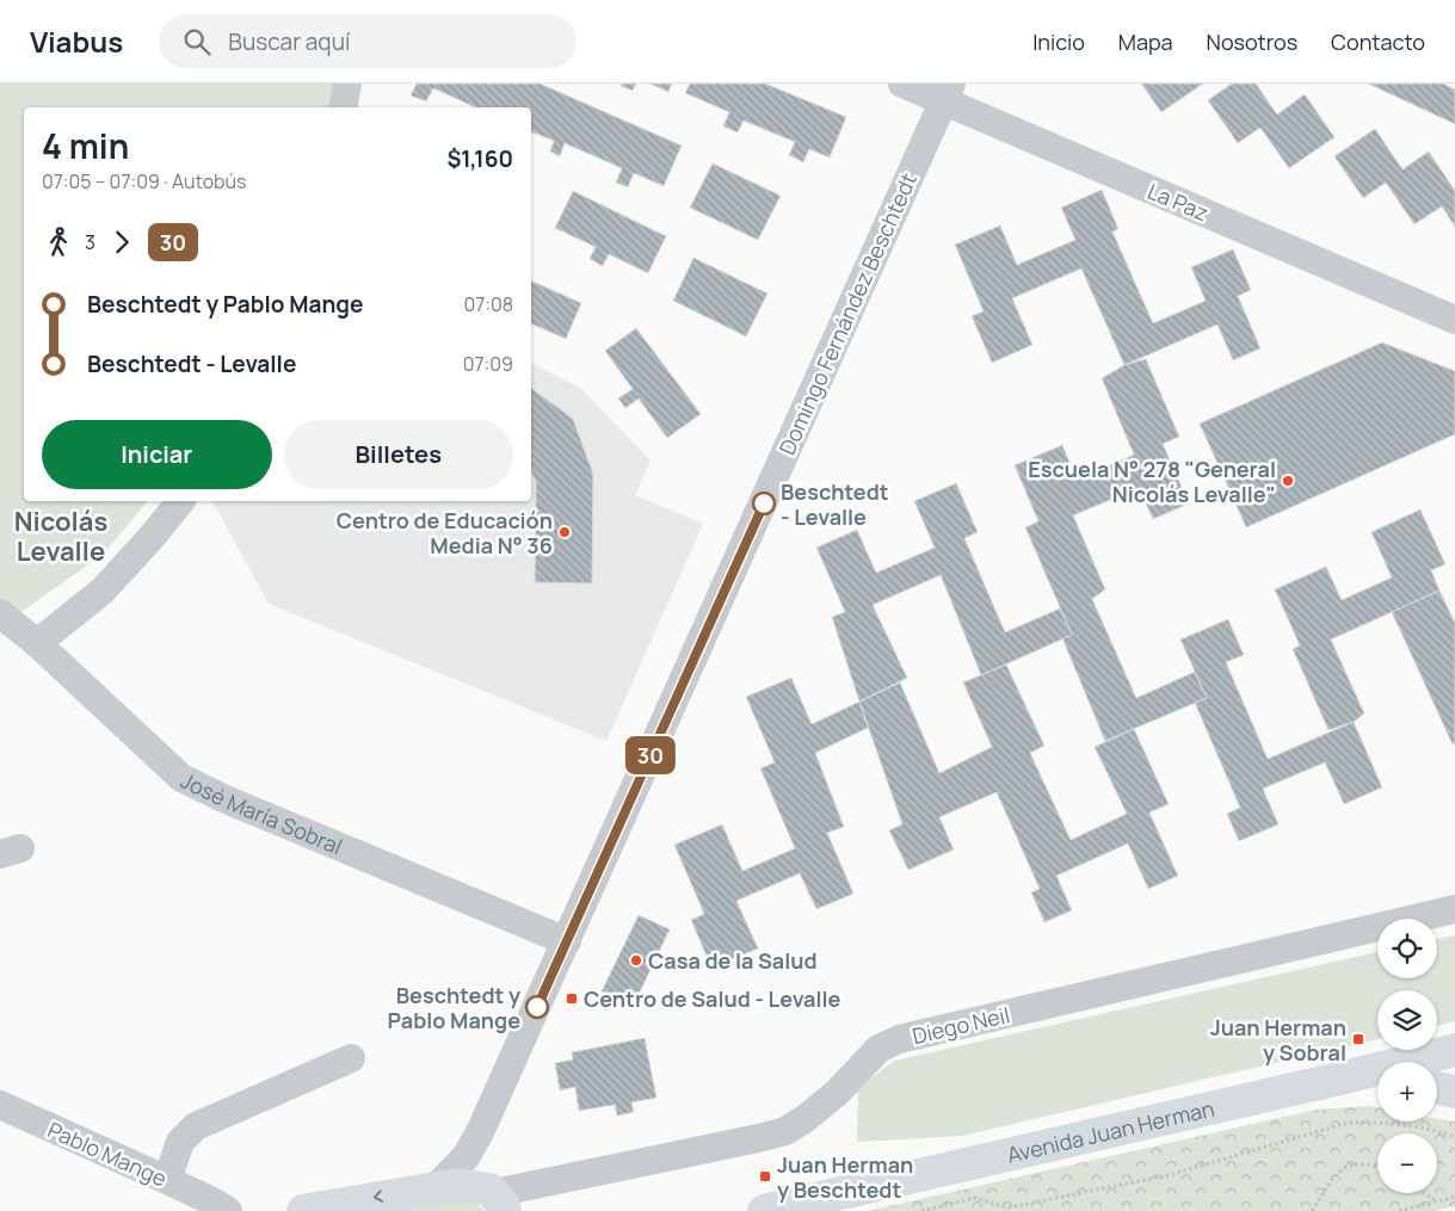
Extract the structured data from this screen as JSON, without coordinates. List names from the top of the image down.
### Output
{
  "streets": {
    "main road": ["Avenida Juan Herman"],
    "street": [
      "La Paz",
      "Domingo Fernández Beschtedt",
      "José María Sobral",
      "Diego Neil",
      "Pablo Mange"
    ]
  },
  "crossings": [
    ["La Paz", "Domingo Fernández Beschtedt"],
    ["Domingo Fernández Beschtedt", "José María Sobral"],
    ["Domingo Fernández Beschtedt", "Diego Neil"]
  ],
  "districts": ["Nicolás Levalle"],
  "places": {
    "other": [
      "Escuela N° 278 \"General Nicolás Levalle\"",
      "Beschtedt - Levalle",
      "Centro de Educación Media N° 36",
      "Casa de la Salud",
      "Beschtedt y Pablo Mange"
    ],
    "transit": ["Centro de Salud - Levalle", "Juan Herman y Sobral", "Juan Herman y Beschtedt"]
  },
  "lines": ["bus line 30"],
  "page": {
    "header": "Viabus",
    "search": "Buscar aquí",
    "nav": [
      "Inicio",
      "Mapa",
      "Nosotros",
      "Contacto"
    ],
    "on_map": "30",
    "heading": ["4 min", "07:05 – 07:09 · Autobús", "$1,160"],
    "legs": ["3", "30"],
    "list": [
      {
        "name": "Beschtedt y Pablo Mange",
        "value": "07:08"
      },
      {
        "name": "Beschtedt - Levalle",
        "value": "07:09"
      }
    ],
    "buttons": ["Iniciar", "Billetes"],
    "map_buttons": ["+", "−"]
  }
}
